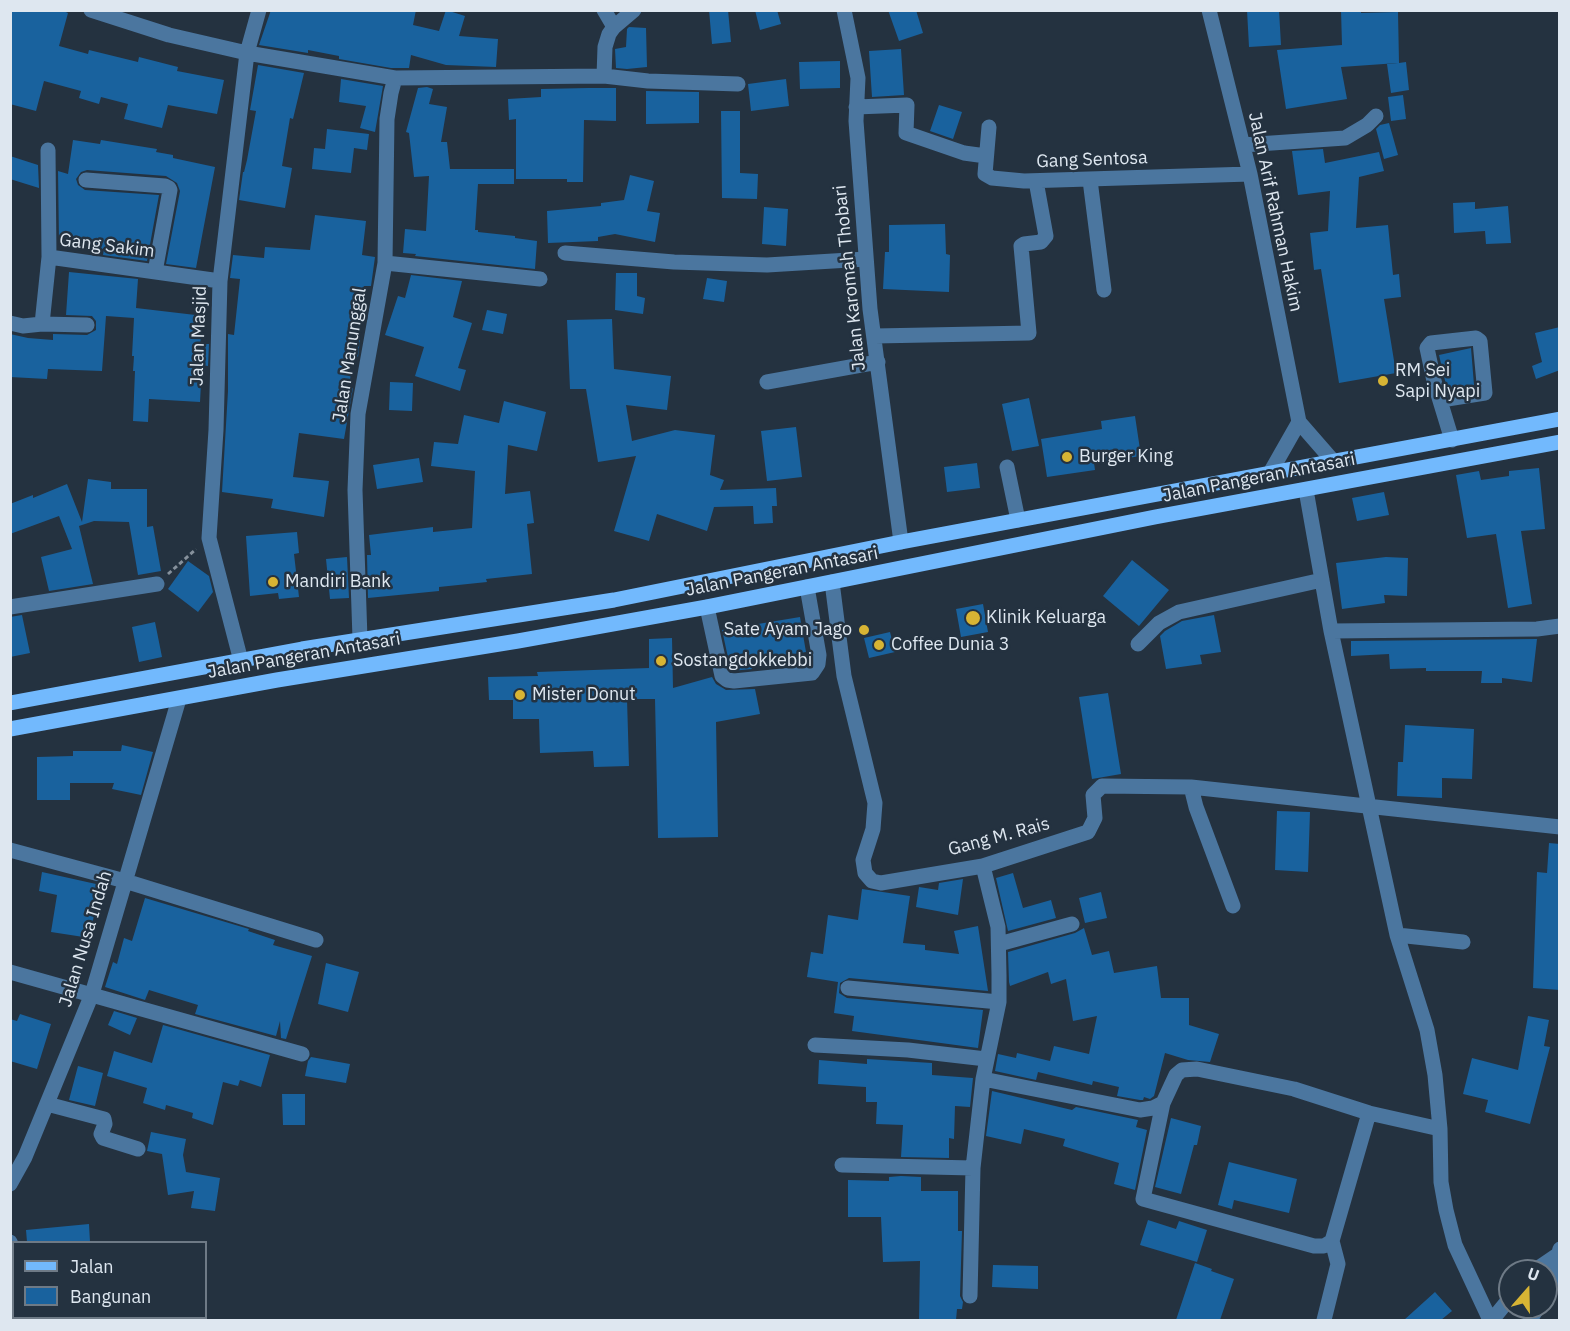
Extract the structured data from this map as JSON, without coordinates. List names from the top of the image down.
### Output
{
  "streets": {
    "main road": ["Jalan Pangeran Antasari"],
    "street": [
      "Gang Sentosa",
      "Jalan Arif Rahman Hakim",
      "Gang Sakim",
      "Jalan Karomah Thobari",
      "Jalan Masjid",
      "Jalan Manunggal",
      "Gang M. Rais",
      "Jalan Nusa Indah"
    ]
  },
  "crossings": [
    ["Gang Sentosa", "Jalan Arif Rahman Hakim"],
    ["Jalan Arif Rahman Hakim", "Jalan Pangeran Antasari"],
    ["Gang Sakim", "Jalan Masjid"],
    ["Jalan Karomah Thobari", "Jalan Pangeran Antasari"],
    ["Jalan Masjid", "Jalan Pangeran Antasari"],
    ["Jalan Manunggal", "Jalan Pangeran Antasari"],
    ["Jalan Pangeran Antasari", "Gang M. Rais"],
    ["Jalan Pangeran Antasari", "Jalan Nusa Indah"]
  ],
  "places": [
    "RM Sei Sapi Nyapi",
    "Burger King",
    "Mandiri Bank",
    "Klinik Keluarga",
    "Sate Ayam Jago",
    "Coffee Dunia 3",
    "Sostangdokkebbi",
    "Mister Donut"
  ],
  "legend": ["Jalan", "Bangunan"],
  "north": "top"
}
